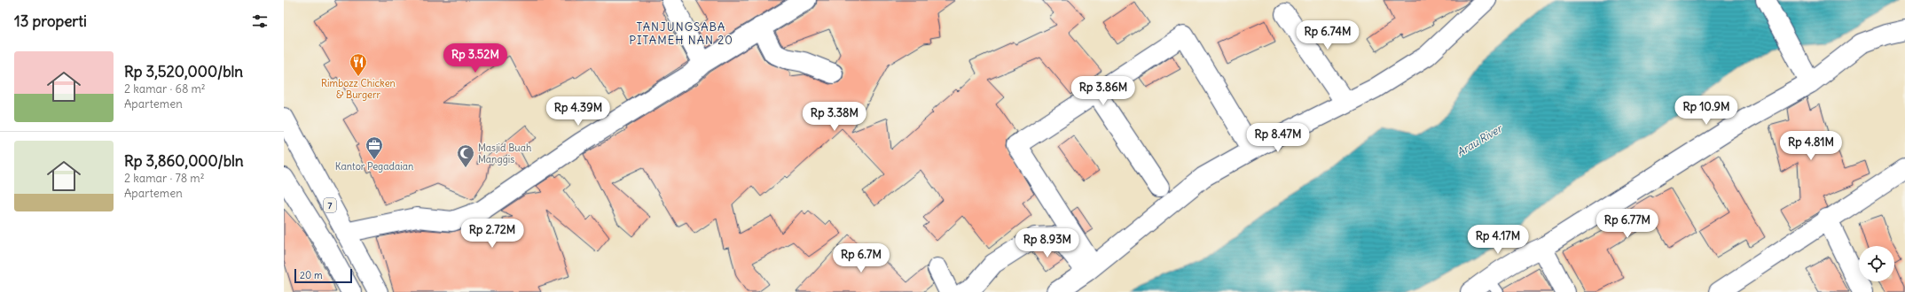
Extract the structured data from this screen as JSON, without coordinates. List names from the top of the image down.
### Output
{
  "streets": {
    "main road": ["7"]
  },
  "districts": ["TANJUNGSABA PITAMEH NAN 20"],
  "water": ["Arau River"],
  "places": {
    "restaurant": ["Rimbozz Chicken & Burgerr"],
    "office": ["Kantor Pegadaian"],
    "mosque": ["Masjid Buah Manggis"]
  },
  "scale_bar": "20 m",
  "page": {
    "heading": "13 properti",
    "price": [
      "Rp 6.74M",
      "Rp 3.52M",
      "Rp 3.86M",
      "Rp 10.9M",
      "Rp 4.39M",
      "Rp 3.38M",
      "Rp 8.47M",
      "Rp 4.81M",
      "Rp 6.77M",
      "Rp 2.72M",
      "Rp 4.17M",
      "Rp 8.93M",
      "Rp 6.7M"
    ],
    "list": [
      {
        "name": "Rp 3,520,000/bln",
        "note": "2 kamar · 68 m² · Apartemen"
      },
      {
        "name": "Rp 3,860,000/bln",
        "note": "2 kamar · 78 m² · Apartemen"
      }
    ],
    "scale": "20 m"
  }
}
